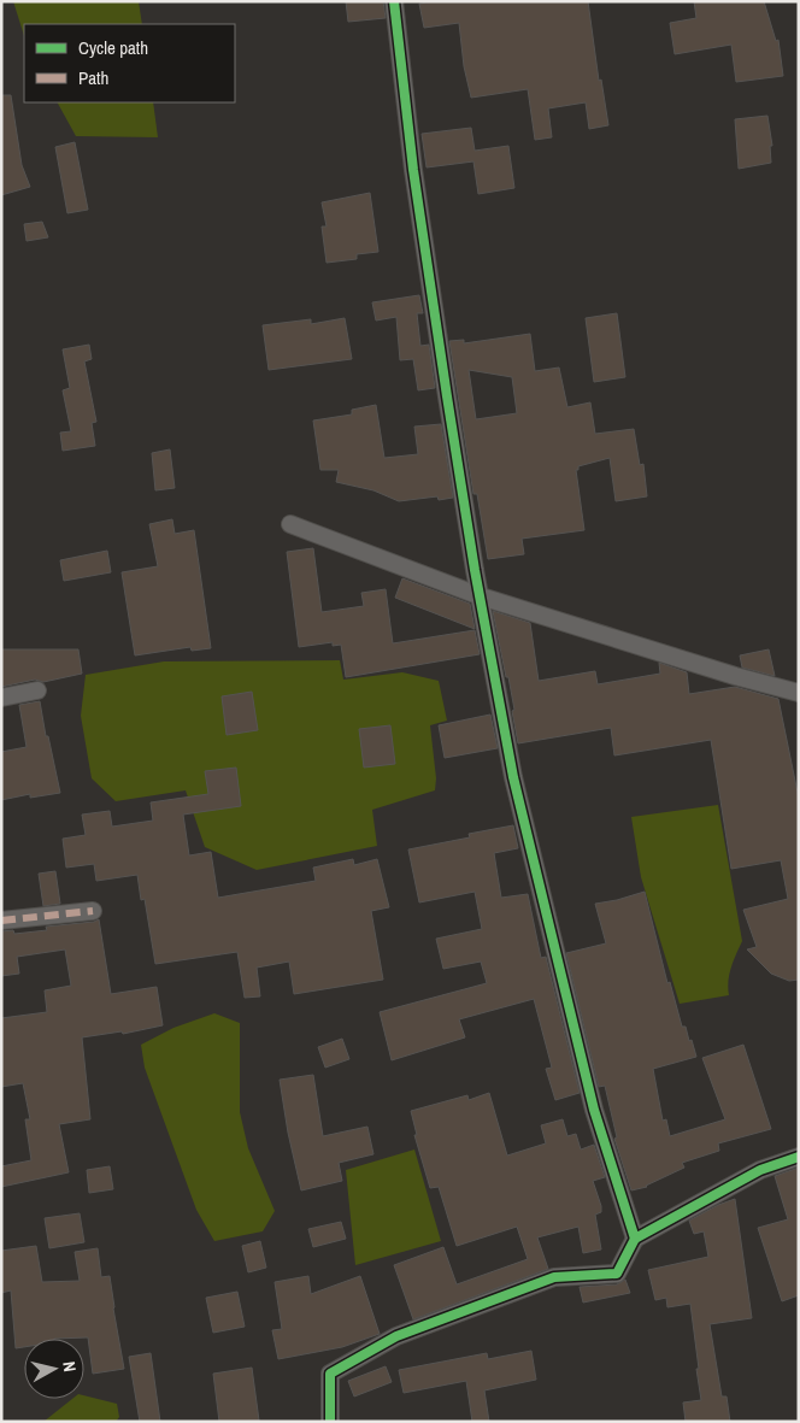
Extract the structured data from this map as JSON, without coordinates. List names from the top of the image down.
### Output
{
  "legend": ["Cycle path", "Path"],
  "north": "right"
}
